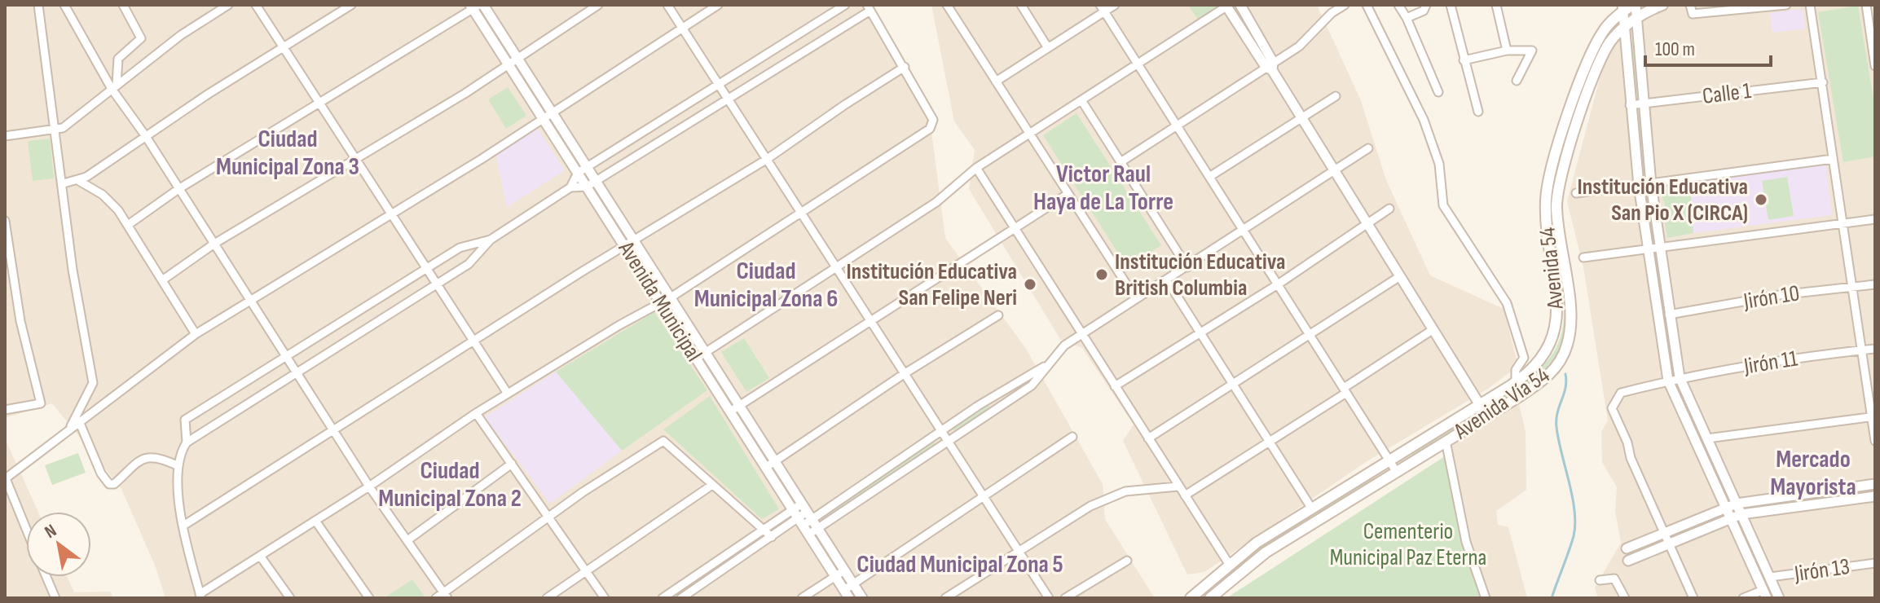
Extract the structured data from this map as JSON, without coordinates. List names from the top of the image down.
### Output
{
  "streets": {
    "main road": ["Avenida 54", "Avenida Vía 54"],
    "street": [
      "Calle 1",
      "Jirón 10",
      "Avenida Municipal",
      "Jirón 11",
      "Jirón 13"
    ]
  },
  "districts": [
    "Ciudad Municipal Zona 3",
    "Victor Raul Haya de La Torre",
    "Ciudad Municipal Zona 6",
    "Mercado Mayorista",
    "Ciudad Municipal Zona 2",
    "Ciudad Municipal Zona 5"
  ],
  "parks": ["Cementerio Municipal Paz Eterna"],
  "places": ["Institución Educativa San Pio X (CIRCA)", "Institución Educativa British Columbia", "Institución Educativa San Felipe Neri"],
  "scale_bar": "100 m",
  "north": "top left"
}
